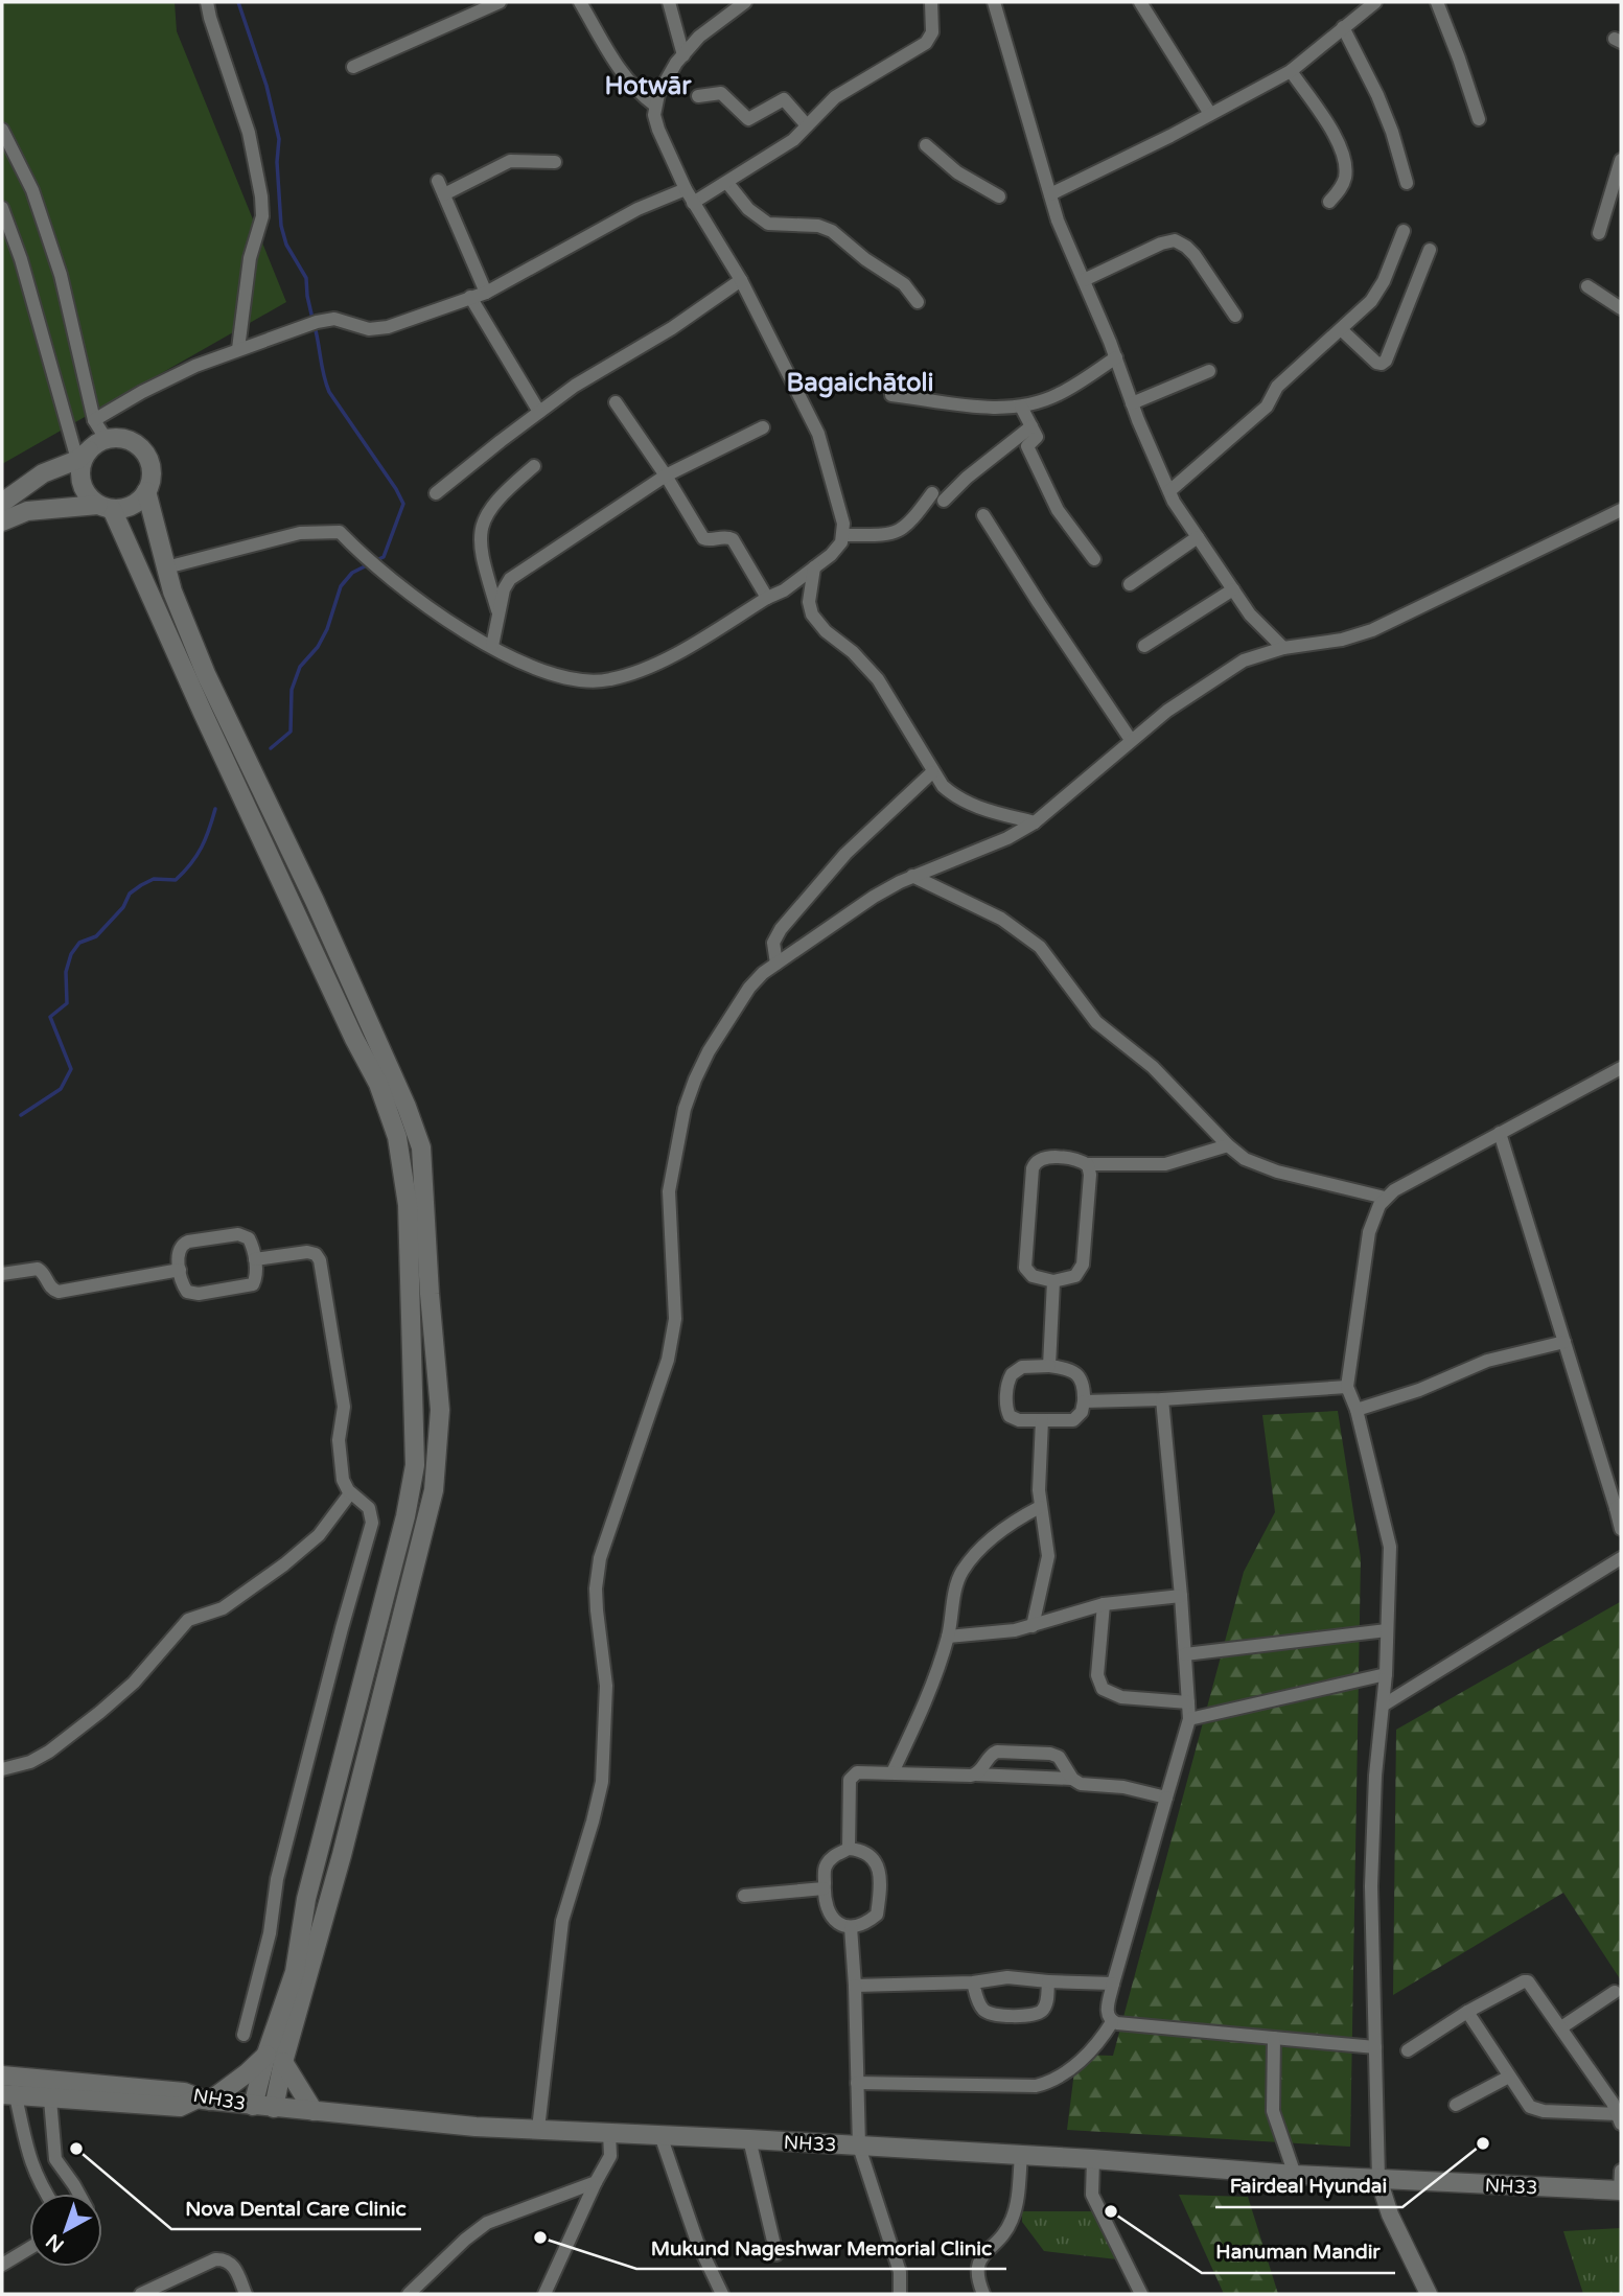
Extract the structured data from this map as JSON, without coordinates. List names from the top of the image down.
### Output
{
  "streets": {
    "main road": ["NH33"]
  },
  "districts": ["Hotwār", "Bagaichātoli"],
  "places": [
    "Fairdeal Hyundai",
    "Nova Dental Care Clinic",
    "Hanuman Mandir",
    "Mukund Nageshwar Memorial Clinic"
  ],
  "north": "bottom left"
}
